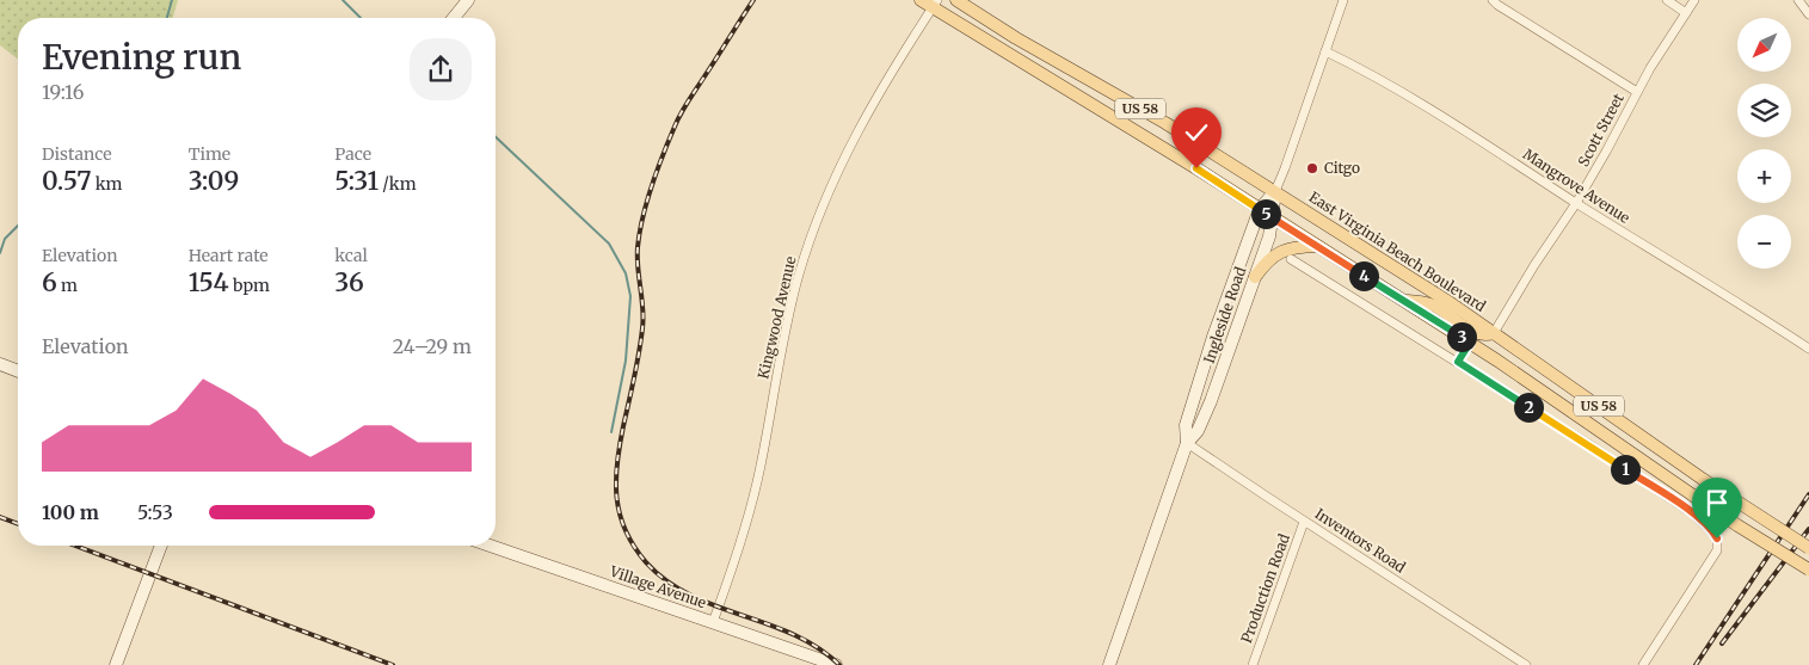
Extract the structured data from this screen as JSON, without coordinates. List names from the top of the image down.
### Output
{
  "streets": {
    "main road": ["US 58", "East Virginia Beach Boulevard"],
    "street": [
      "Scott Street",
      "Mangrove Avenue",
      "Ingleside Road",
      "Kingwood Avenue",
      "Inventors Road",
      "Village Avenue",
      "Production Road"
    ]
  },
  "crossings": [
    ["US 58", "Ingleside Road"],
    ["US 58", "Kingwood Avenue"],
    ["Scott Street", "Mangrove Avenue"],
    ["Scott Street", "East Virginia Beach Boulevard"],
    ["Mangrove Avenue", "Ingleside Road"],
    ["East Virginia Beach Boulevard", "Ingleside Road"],
    ["Ingleside Road", "Inventors Road"],
    ["Kingwood Avenue", "Village Avenue"],
    ["Inventors Road", "Production Road"]
  ],
  "places": ["Citgo"],
  "north": "bottom left",
  "page": {
    "map_buttons": ["+", "−"],
    "heading": ["Evening run", "19:16"],
    "stats": [
      ["Distance", "0.57 km"],
      ["Time", "3:09"],
      ["Pace", "5:31 /km"],
      ["Elevation", "6 m"],
      ["Heart rate", "154 bpm"],
      ["kcal", "36"]
    ],
    "pins": [
      "5",
      "4",
      "3",
      "2",
      "1"
    ],
    "chart": ["Elevation", "24–29 m"],
    "list": [
      {
        "name": "100 m",
        "note": "5:53"
      }
    ]
  }
}
